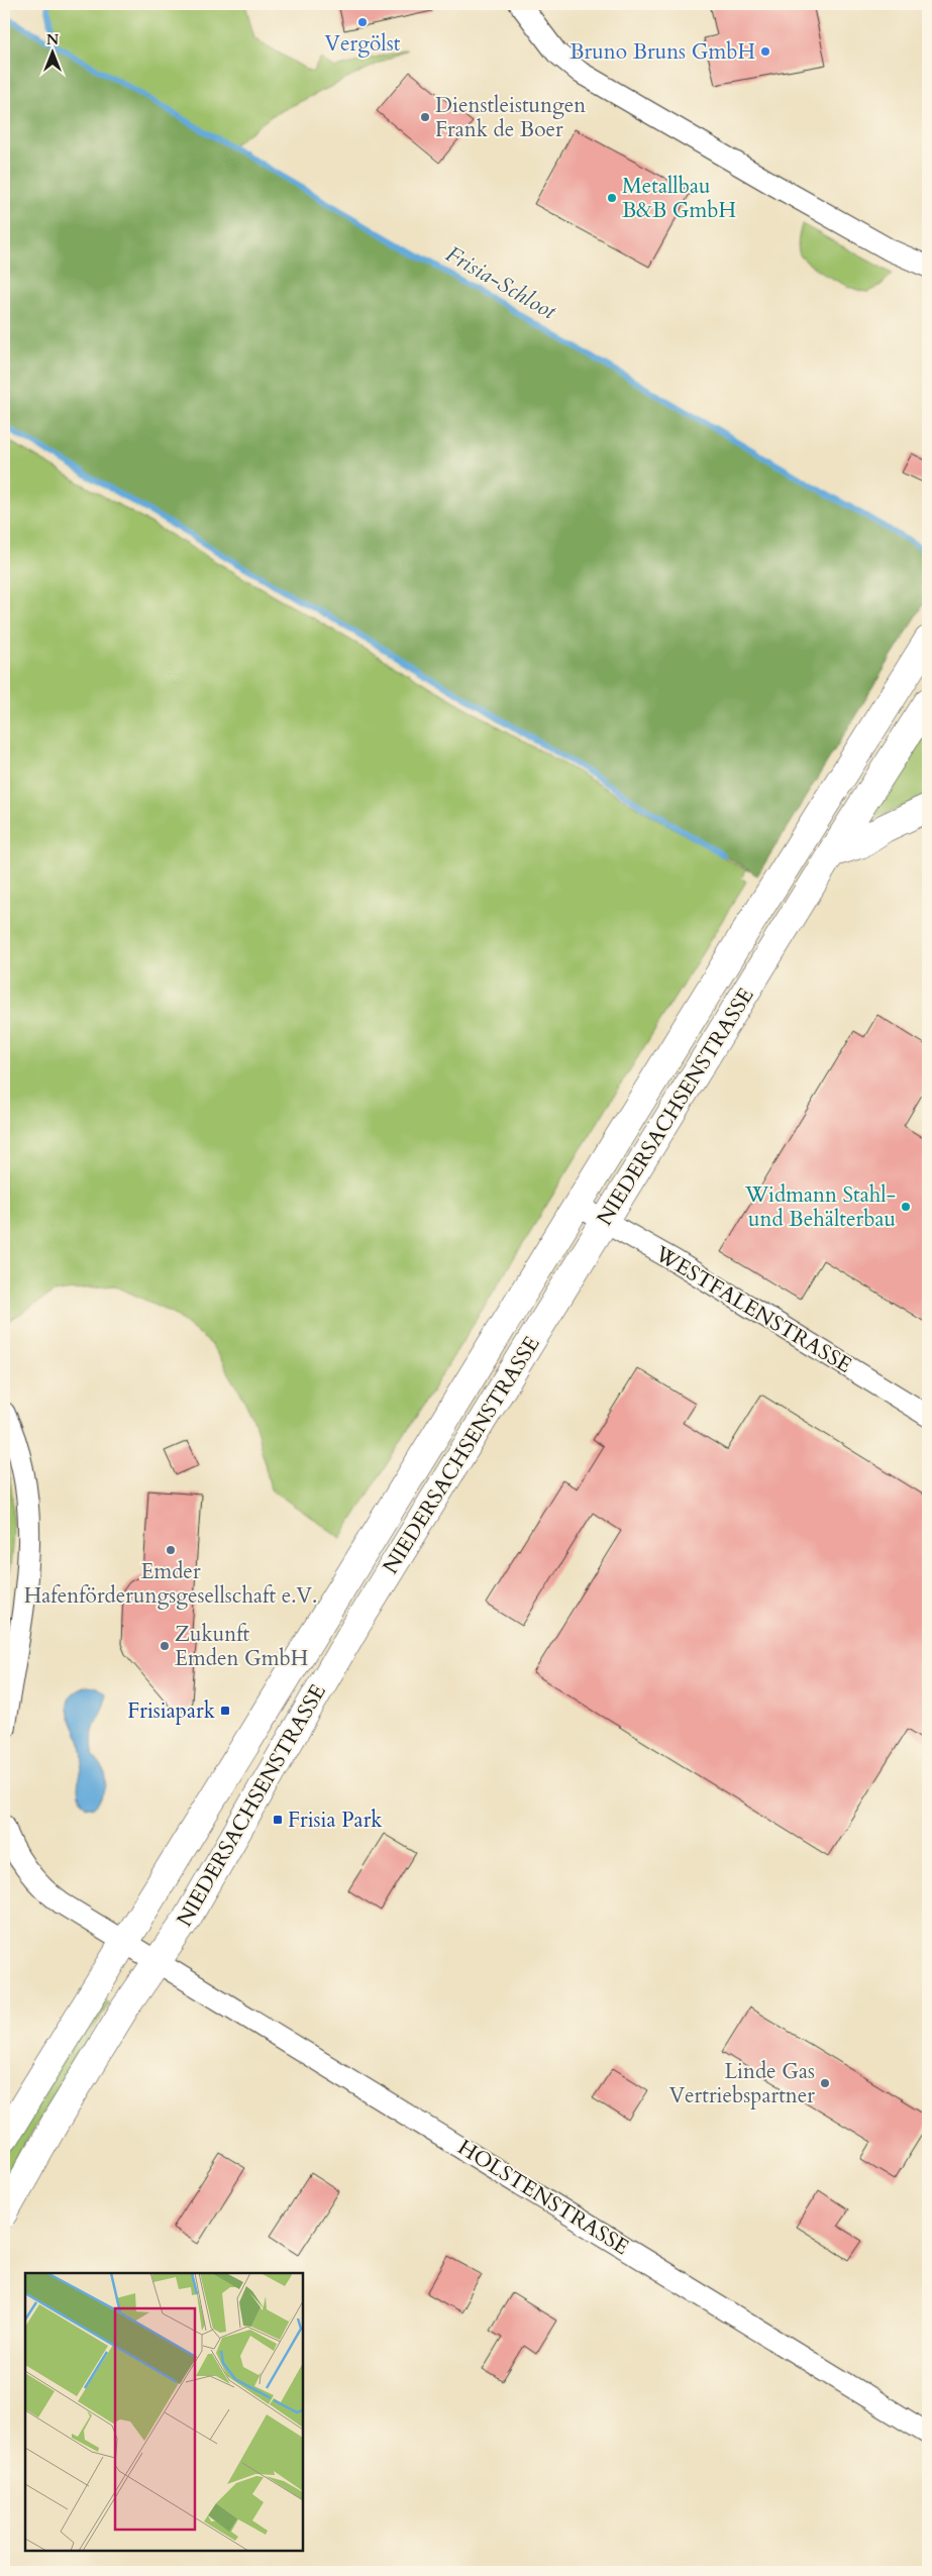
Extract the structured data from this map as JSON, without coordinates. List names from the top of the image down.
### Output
{
  "streets": {
    "main road": ["NIEDERSACHSENSTRASSE"],
    "street": ["WESTFALENSTRASSE", "HOLSTENSTRASSE"]
  },
  "crossings": [
    ["NIEDERSACHSENSTRASSE", "WESTFALENSTRASSE"],
    ["NIEDERSACHSENSTRASSE", "HOLSTENSTRASSE"]
  ],
  "water": ["Frisia-Schloot"],
  "places": {
    "other": [
      "Vergölst",
      "Bruno Bruns GmbH",
      "Dienstleistungen Frank de Boer",
      "Metallbau B&B GmbH",
      "Widmann Stahl- und Behälterbau",
      "Emder Hafenförderungsgesellschaft e.V.",
      "Zukunft Emden GmbH",
      "Linde Gas Vertriebspartner"
    ],
    "transit": ["Frisiapark", "Frisia Park"]
  },
  "north": "top"
}
